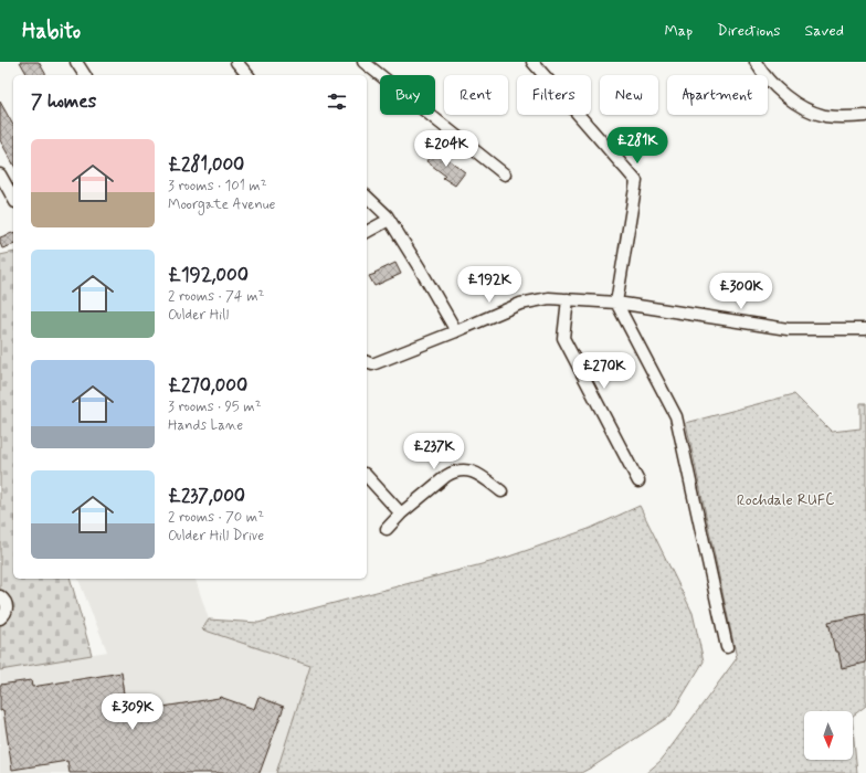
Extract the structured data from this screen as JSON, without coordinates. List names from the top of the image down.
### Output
{
  "parks": ["Rochdale RUFC"],
  "north": "bottom",
  "page": {
    "header": "Habito",
    "nav": ["Map", "Directions", "Saved"],
    "chip": [
      "Buy",
      "Rent",
      "Filters",
      "New",
      "Apartment"
    ],
    "heading": "7 homes",
    "price": [
      "£281K",
      "£204K",
      "£192K",
      "£300K",
      "£270K",
      "£237K",
      "£309K"
    ],
    "list": [
      {
        "name": "£281,000",
        "note": "3 rooms · 101 m² · Moorgate Avenue"
      },
      {
        "name": "£192,000",
        "note": "2 rooms · 74 m² · Oulder Hill"
      },
      {
        "name": "£270,000",
        "note": "3 rooms · 95 m² · Hands Lane"
      },
      {
        "name": "£237,000",
        "note": "2 rooms · 70 m² · Oulder Hill Drive"
      }
    ]
  }
}
